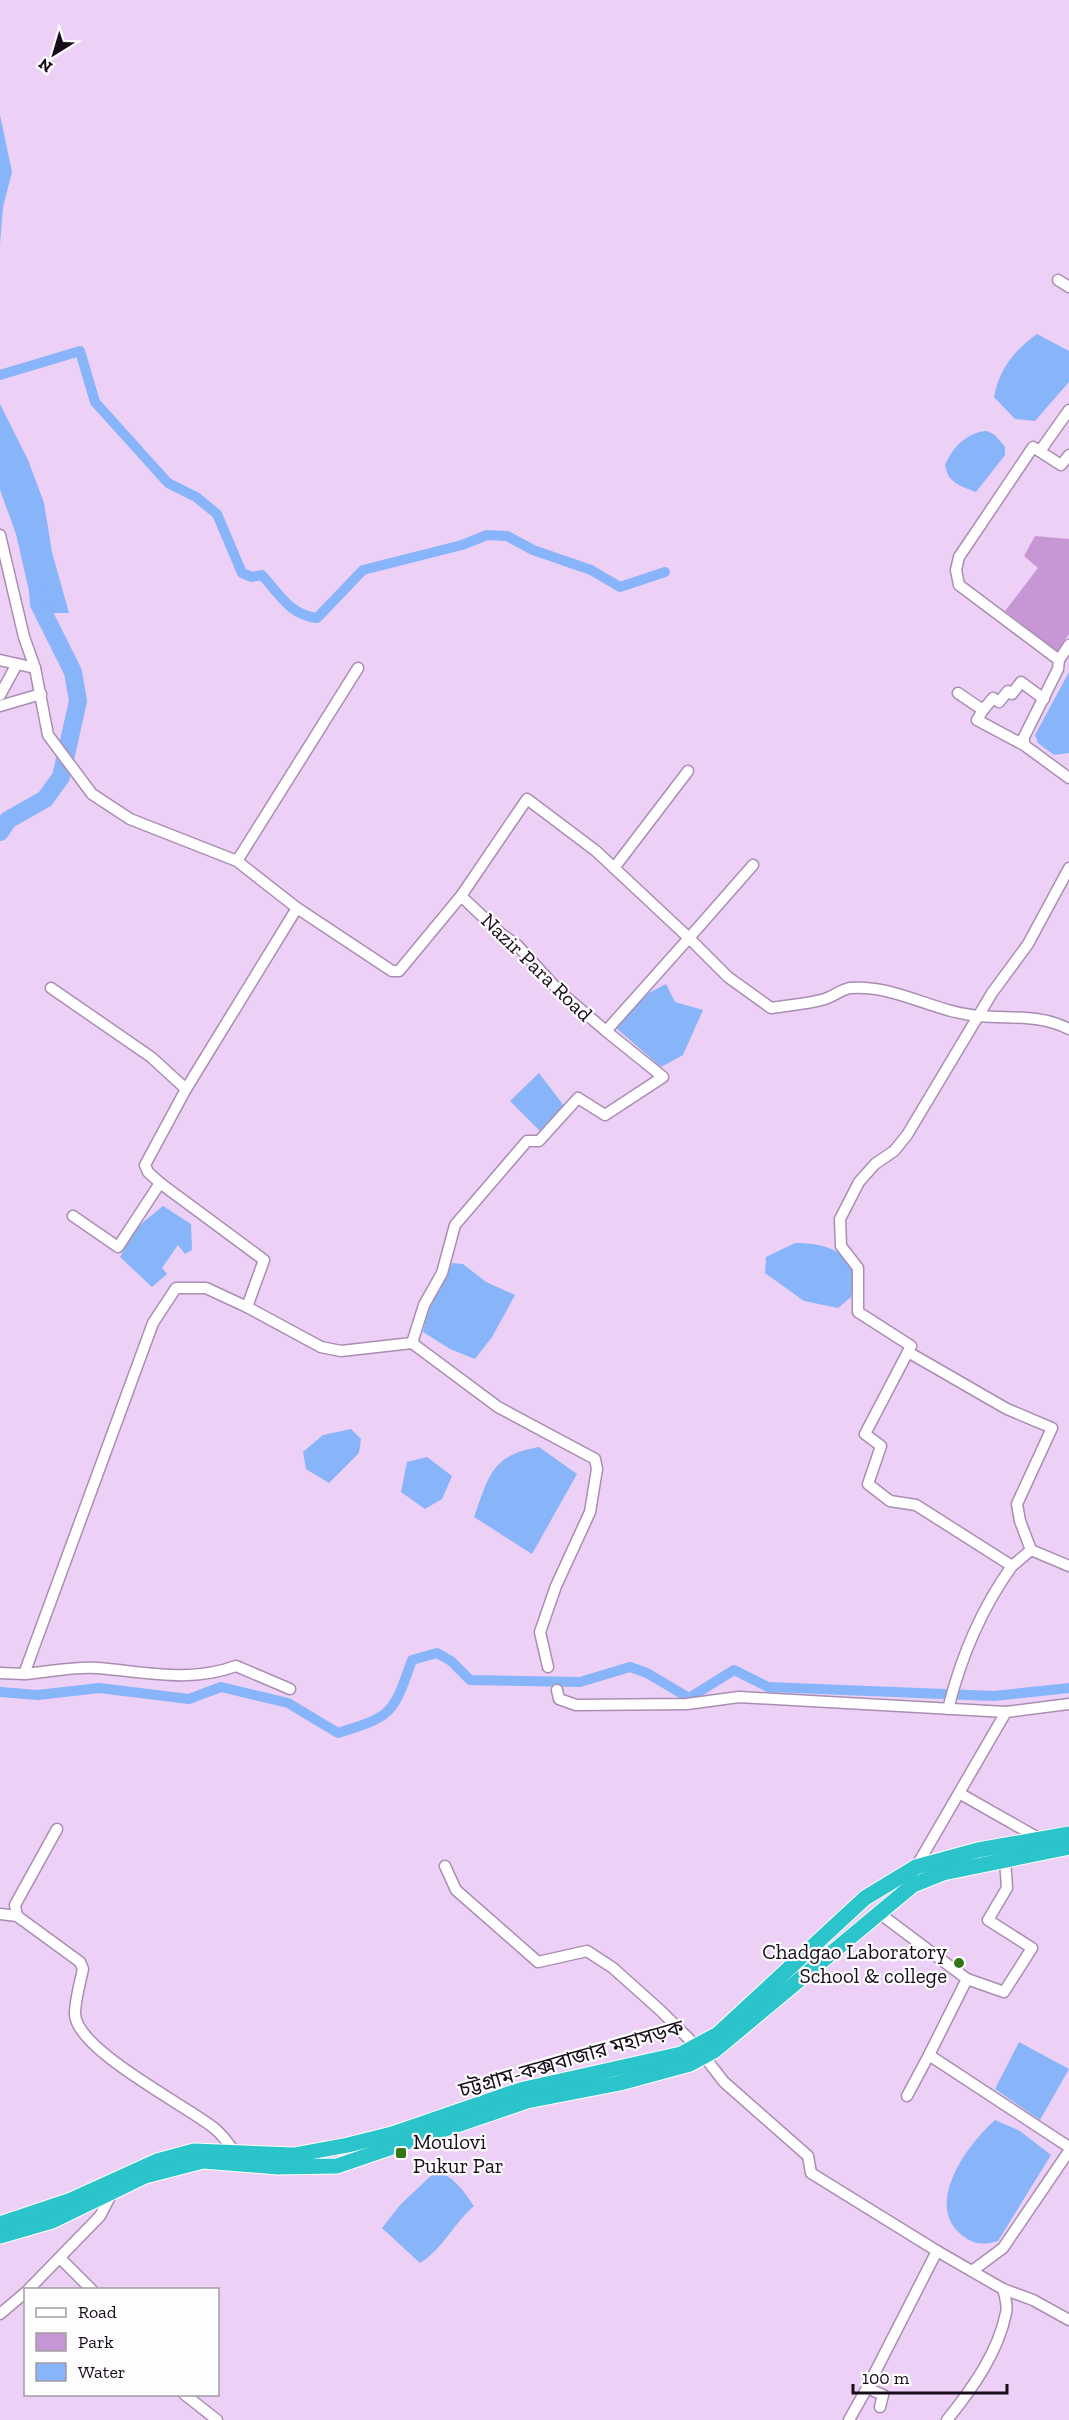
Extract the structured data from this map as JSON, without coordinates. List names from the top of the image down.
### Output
{
  "streets": {
    "highway": ["চট্টগ্রাম-কক্সবাজার মহাসড়ক"],
    "street": ["Nazir Para Road"]
  },
  "places": {
    "other": ["Chadgao Laboratory School & college"],
    "transit": ["Moulovi Pukur Par"]
  },
  "legend": ["Road", "Park", "Water"],
  "scale_bar": "100 m",
  "north": "bottom left"
}
